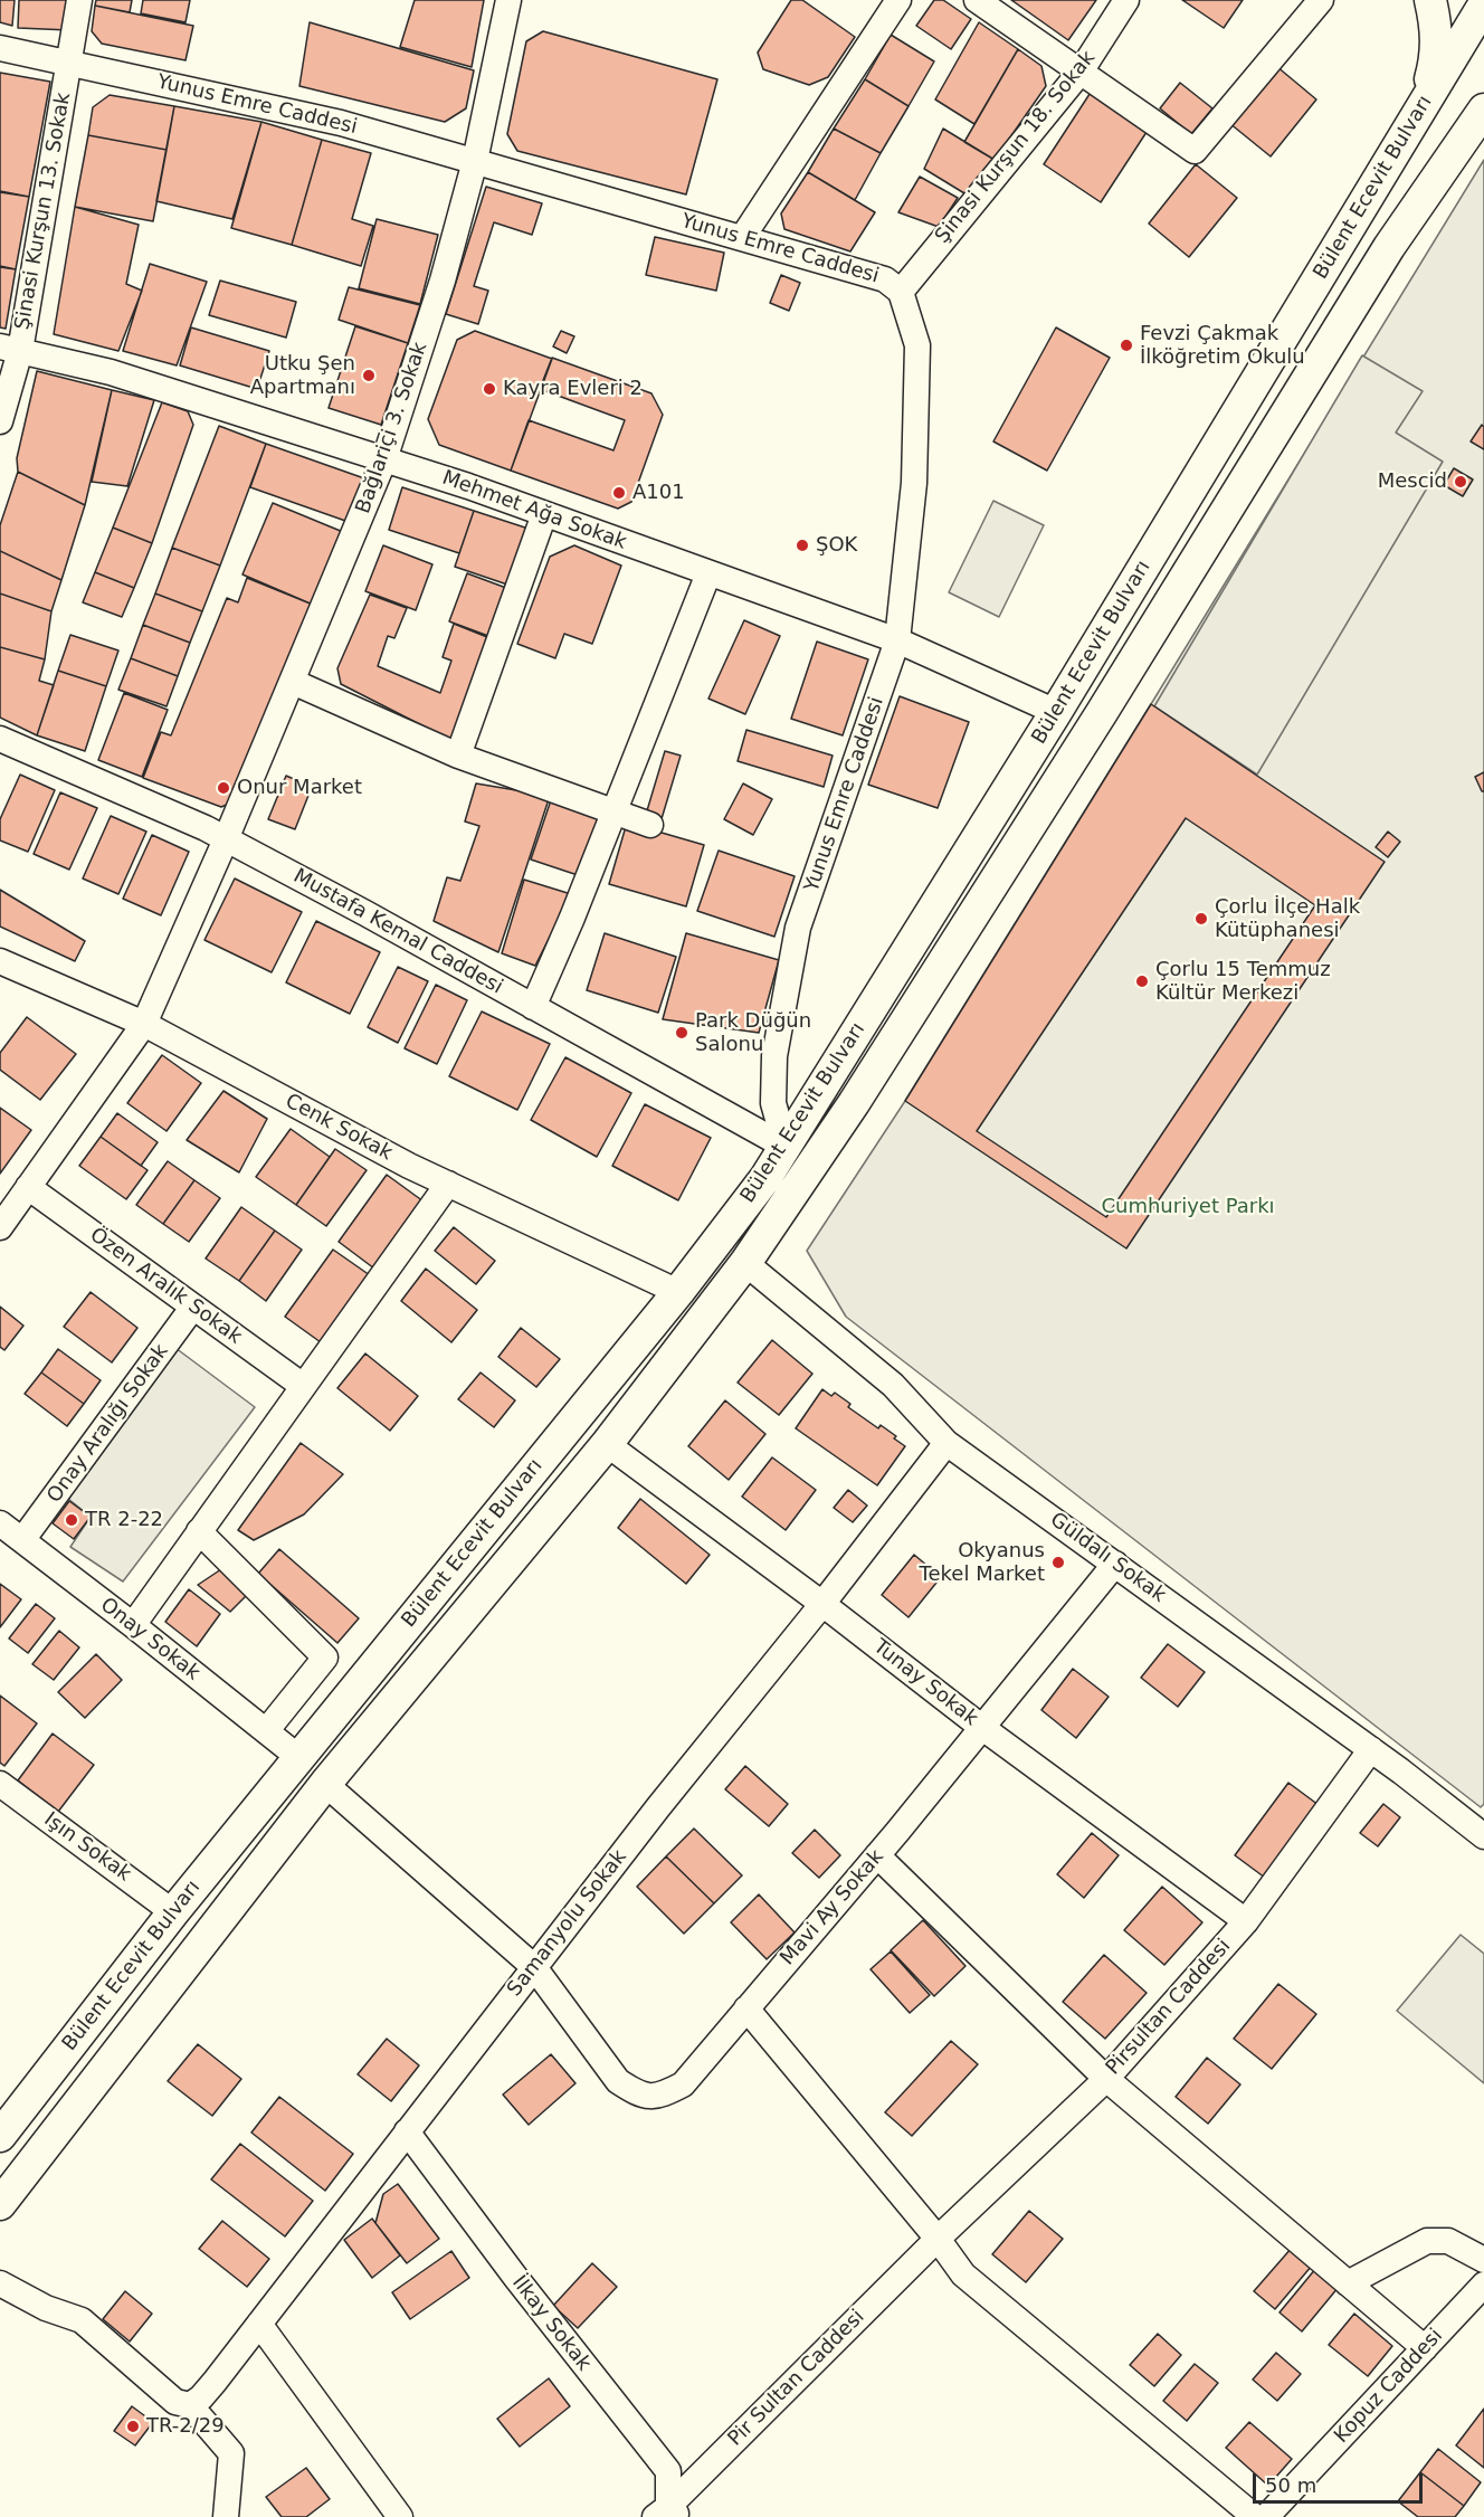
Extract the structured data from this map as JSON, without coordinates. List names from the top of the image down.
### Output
{
  "streets": {
    "main road": ["Bülent Ecevit Bulvarı"],
    "street": [
      "Yunus Emre Caddesi",
      "Şinasi Kurşun 18. Sokak",
      "Şinasi Kurşun 13. Sokak",
      "Bağlariçi 3. Sokak",
      "Mehmet Ağa Sokak",
      "Mustafa Kemal Caddesi",
      "Cenk Sokak",
      "Özen Aralık Sokak",
      "Onay Aralığı Sokak",
      "Güldalı Sokak",
      "Onay Sokak",
      "Tunay Sokak",
      "Işın Sokak",
      "Mavi Ay Sokak",
      "Samanyolu Sokak",
      "Pirsultan Caddesi",
      "İlkay Sokak",
      "Pir Sultan Caddesi",
      "Kopuz Caddesi"
    ]
  },
  "crossings": [
    ["Yunus Emre Caddesi", "Şinasi Kurşun 18. Sokak"],
    ["Yunus Emre Caddesi", "Bülent Ecevit Bulvarı"],
    ["Yunus Emre Caddesi", "Şinasi Kurşun 13. Sokak"],
    ["Yunus Emre Caddesi", "Bağlariçi 3. Sokak"],
    ["Yunus Emre Caddesi", "Mehmet Ağa Sokak"],
    ["Yunus Emre Caddesi", "Mustafa Kemal Caddesi"],
    ["Bülent Ecevit Bulvarı", "Mehmet Ağa Sokak"],
    ["Bülent Ecevit Bulvarı", "Mustafa Kemal Caddesi"],
    ["Bülent Ecevit Bulvarı", "Cenk Sokak"],
    ["Bülent Ecevit Bulvarı", "Güldalı Sokak"],
    ["Bülent Ecevit Bulvarı", "Onay Sokak"],
    ["Bülent Ecevit Bulvarı", "Tunay Sokak"],
    ["Bülent Ecevit Bulvarı", "Işın Sokak"],
    ["Bülent Ecevit Bulvarı", "Mavi Ay Sokak"],
    ["Şinasi Kurşun 13. Sokak", "Mehmet Ağa Sokak"],
    ["Bağlariçi 3. Sokak", "Mehmet Ağa Sokak"],
    ["Bağlariçi 3. Sokak", "Mustafa Kemal Caddesi"],
    ["Bağlariçi 3. Sokak", "Cenk Sokak"],
    ["Bağlariçi 3. Sokak", "Özen Aralık Sokak"],
    ["Özen Aralık Sokak", "Onay Aralığı Sokak"],
    ["Onay Aralığı Sokak", "Onay Sokak"],
    ["Güldalı Sokak", "Mavi Ay Sokak"],
    ["Güldalı Sokak", "Samanyolu Sokak"],
    ["Güldalı Sokak", "Pirsultan Caddesi"],
    ["Tunay Sokak", "Mavi Ay Sokak"],
    ["Tunay Sokak", "Samanyolu Sokak"],
    ["Tunay Sokak", "Pirsultan Caddesi"],
    ["Mavi Ay Sokak", "Samanyolu Sokak"],
    ["Samanyolu Sokak", "İlkay Sokak"],
    ["Pirsultan Caddesi", "Pir Sultan Caddesi"],
    ["İlkay Sokak", "Pir Sultan Caddesi"]
  ],
  "parks": ["Cumhuriyet Parkı"],
  "places": [
    "Fevzi Çakmak İlköğretim Okulu",
    "Utku Şen Apartmanı",
    "Kayra Evleri 2",
    "Mescid",
    "A101",
    "ŞOK",
    "Onur Market",
    "Çorlu İlçe Halk Kütüphanesi",
    "Çorlu 15 Temmuz Kültür Merkezi",
    "Park Düğün Salonu",
    "TR 2-22",
    "Okyanus Tekel Market",
    "TR-2/29"
  ],
  "scale_bar": "50 m"
}
